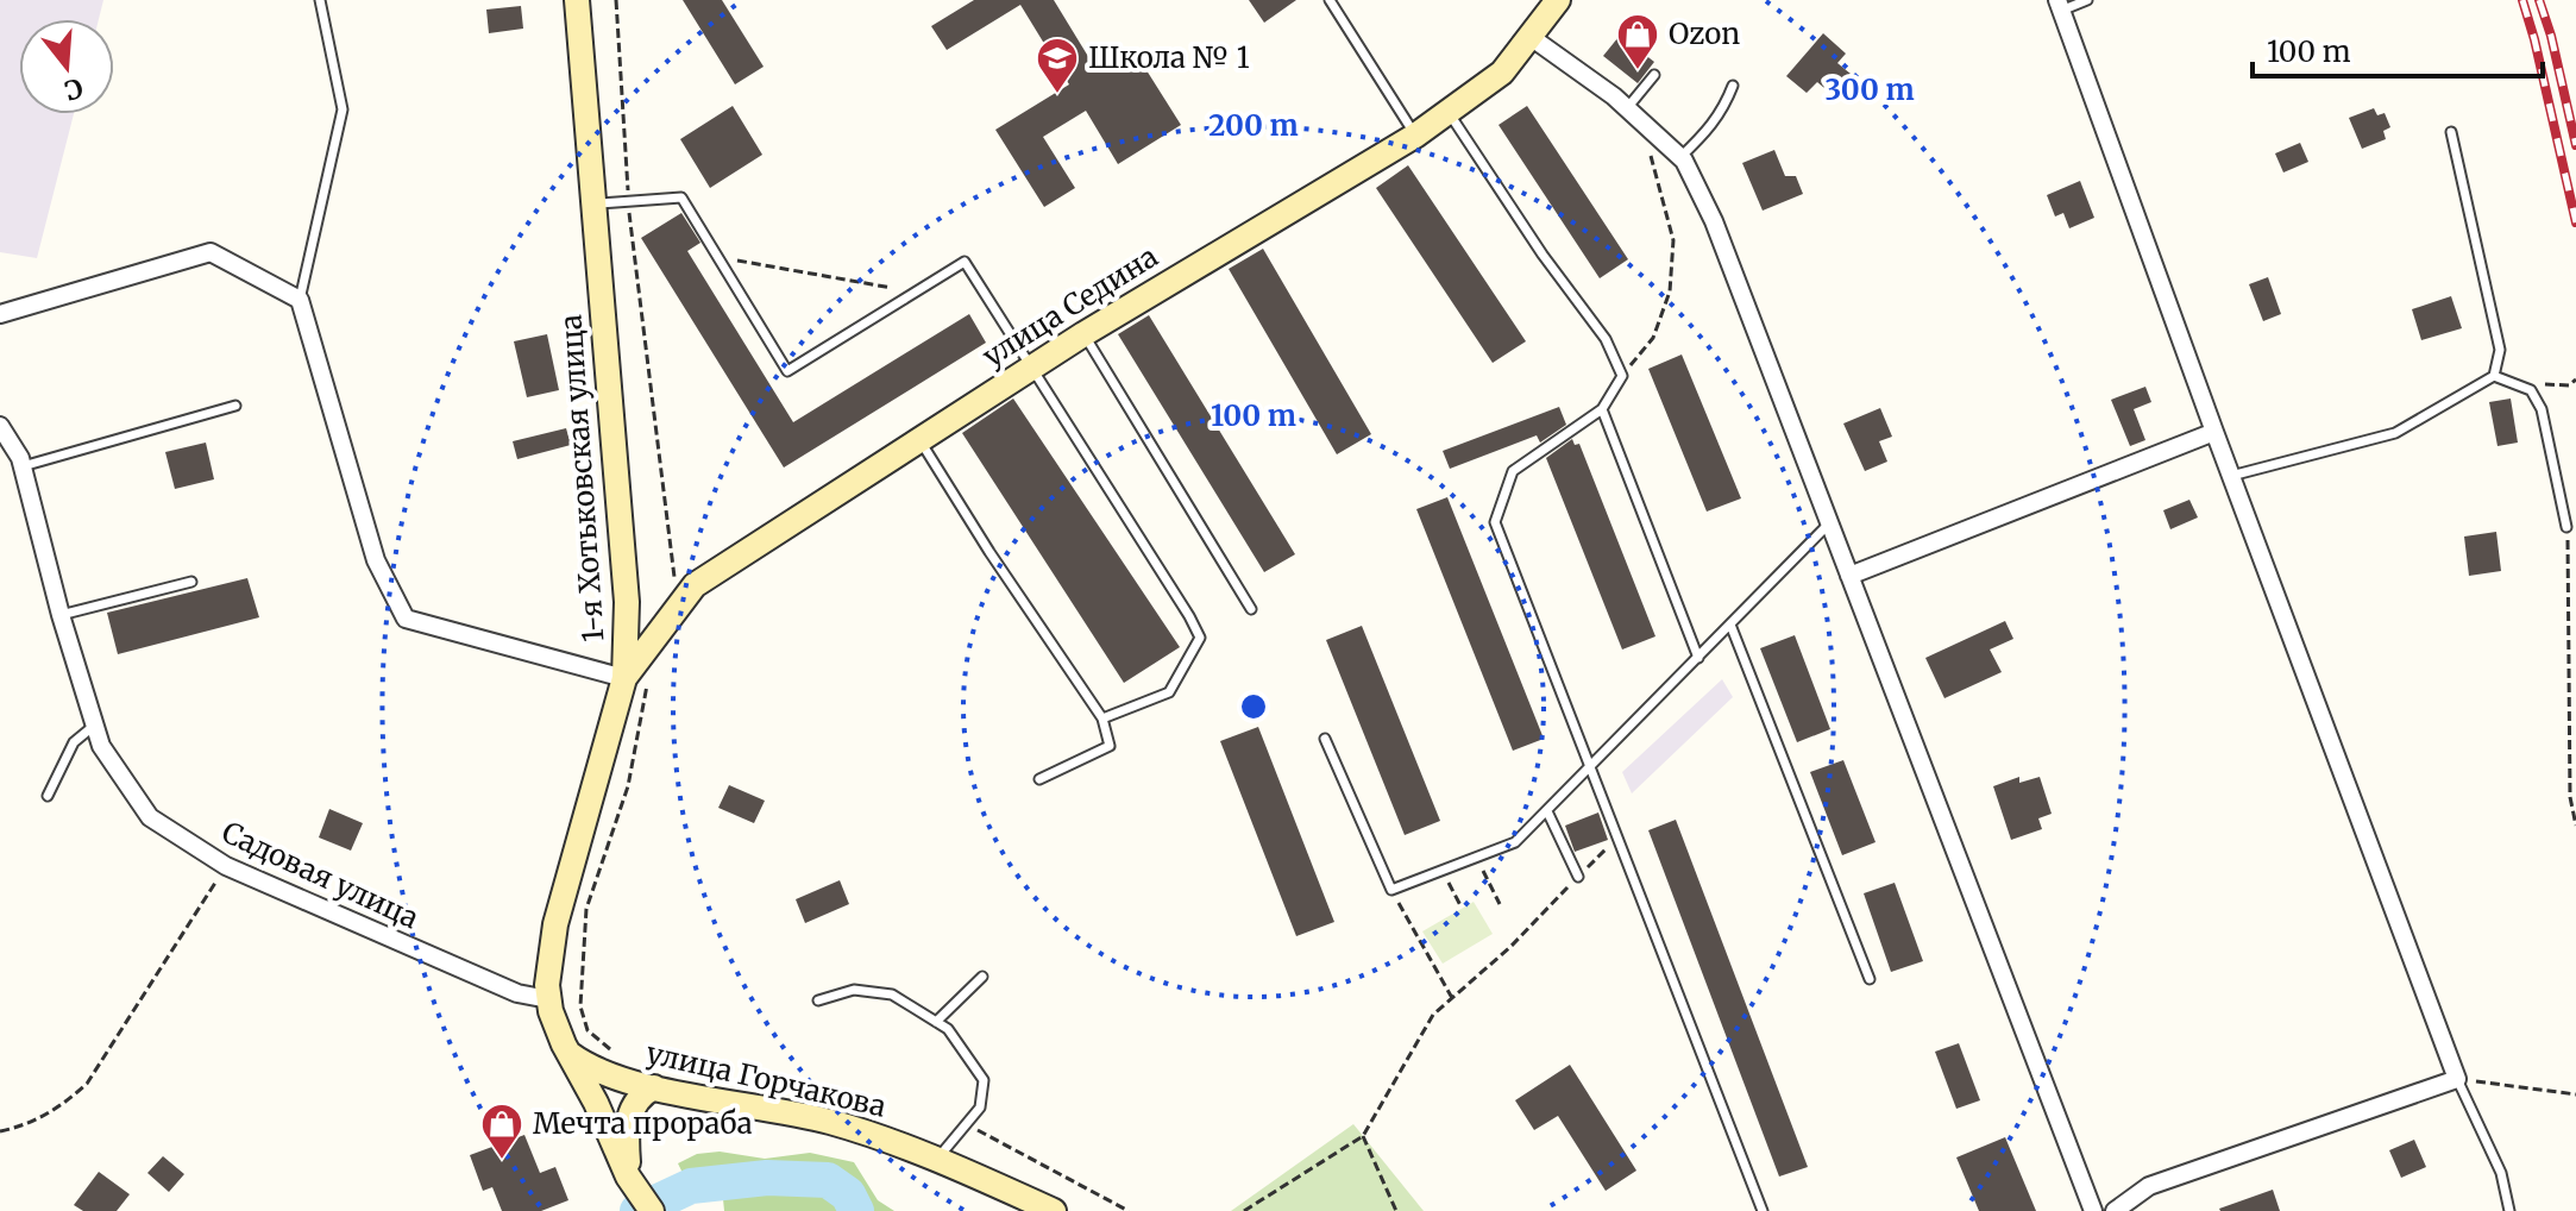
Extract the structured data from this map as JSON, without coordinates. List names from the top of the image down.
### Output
{
  "streets": {
    "main road": ["улица Седина", "1-я Хотьковская улица", "улица Горчакова"],
    "street": ["Садовая улица"]
  },
  "crossings": [
    ["улица Седина", "1-я Хотьковская улица"],
    ["1-я Хотьковская улица", "Садовая улица"],
    ["1-я Хотьковская улица", "улица Горчакова"]
  ],
  "places": {
    "shop": ["Ozon", "Мечта прораба"],
    "school or university": ["Школа № 1"]
  },
  "scale_bar": "100 m",
  "north": "bottom",
  "rings": ["300 m", "200 m", "100 m"]
}
